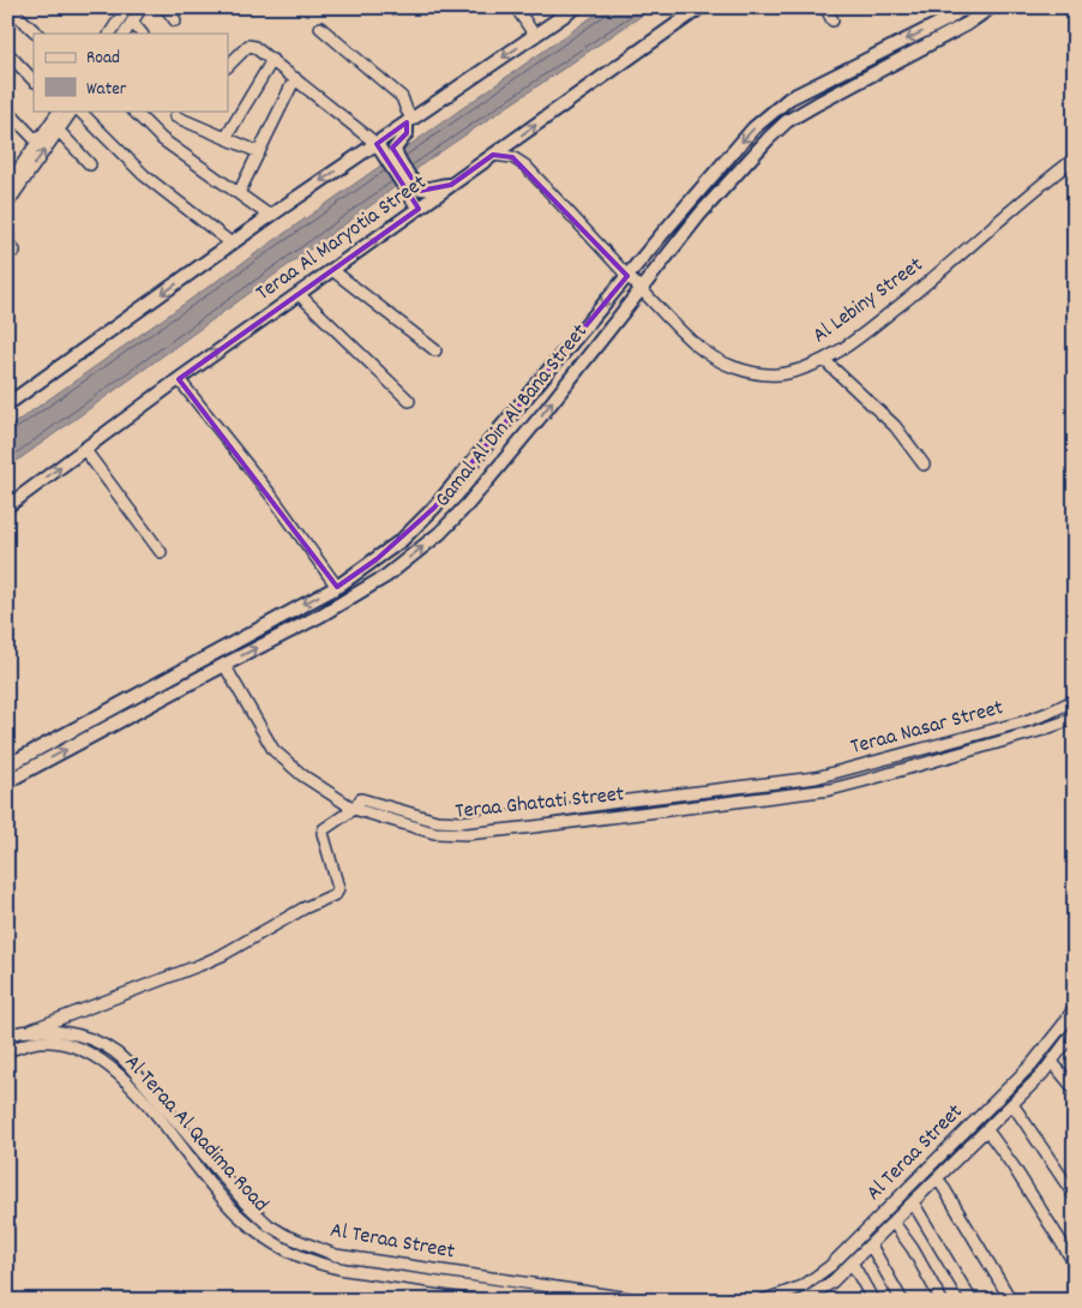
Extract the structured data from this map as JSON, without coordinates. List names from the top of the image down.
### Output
{
  "streets": {
    "main road": ["Teraa Al Maryotia Street", "Gamal Al Din Al Bana Street"],
    "street": [
      "Al Lebiny Street",
      "Teraa Nasar Street",
      "Teraa Ghatati Street",
      "Al Teraa Al Qadima Road",
      "Al Teraa Street"
    ]
  },
  "crossings": [
    ["Teraa Al Maryotia Street", "Al Lebiny Street"],
    ["Al Lebiny Street", "Gamal Al Din Al Bana Street"],
    ["Gamal Al Din Al Bana Street", "Teraa Ghatati Street"],
    ["Teraa Nasar Street", "Teraa Ghatati Street"],
    ["Al Teraa Al Qadima Road", "Al Teraa Street"]
  ],
  "legend": ["Road", "Water"]
}
